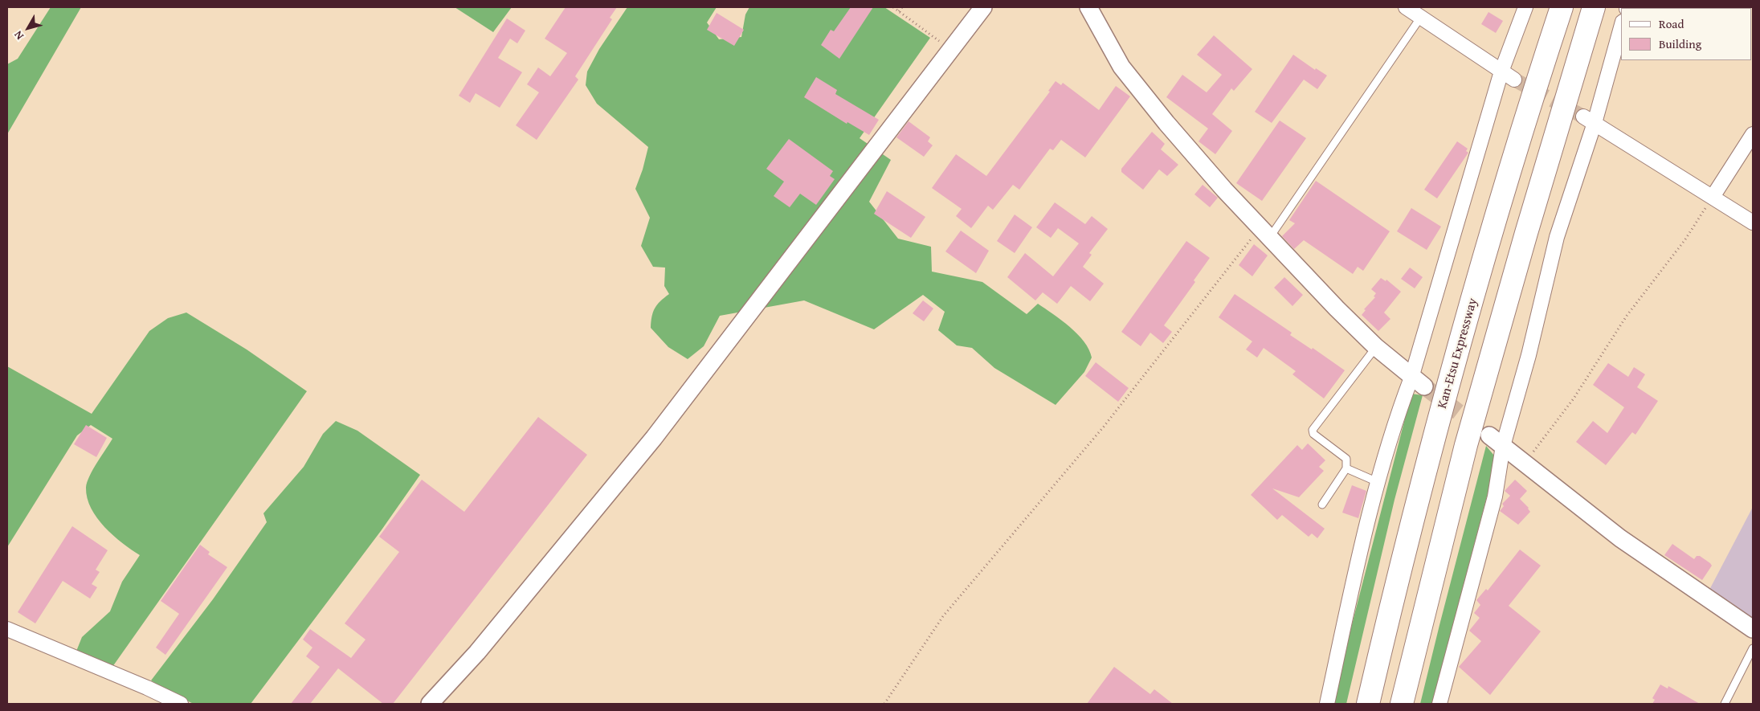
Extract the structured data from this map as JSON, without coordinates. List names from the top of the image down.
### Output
{
  "streets": {
    "highway": ["Kan-Etsu Expressway"]
  },
  "legend": ["Road", "Building"],
  "north": "bottom left"
}
